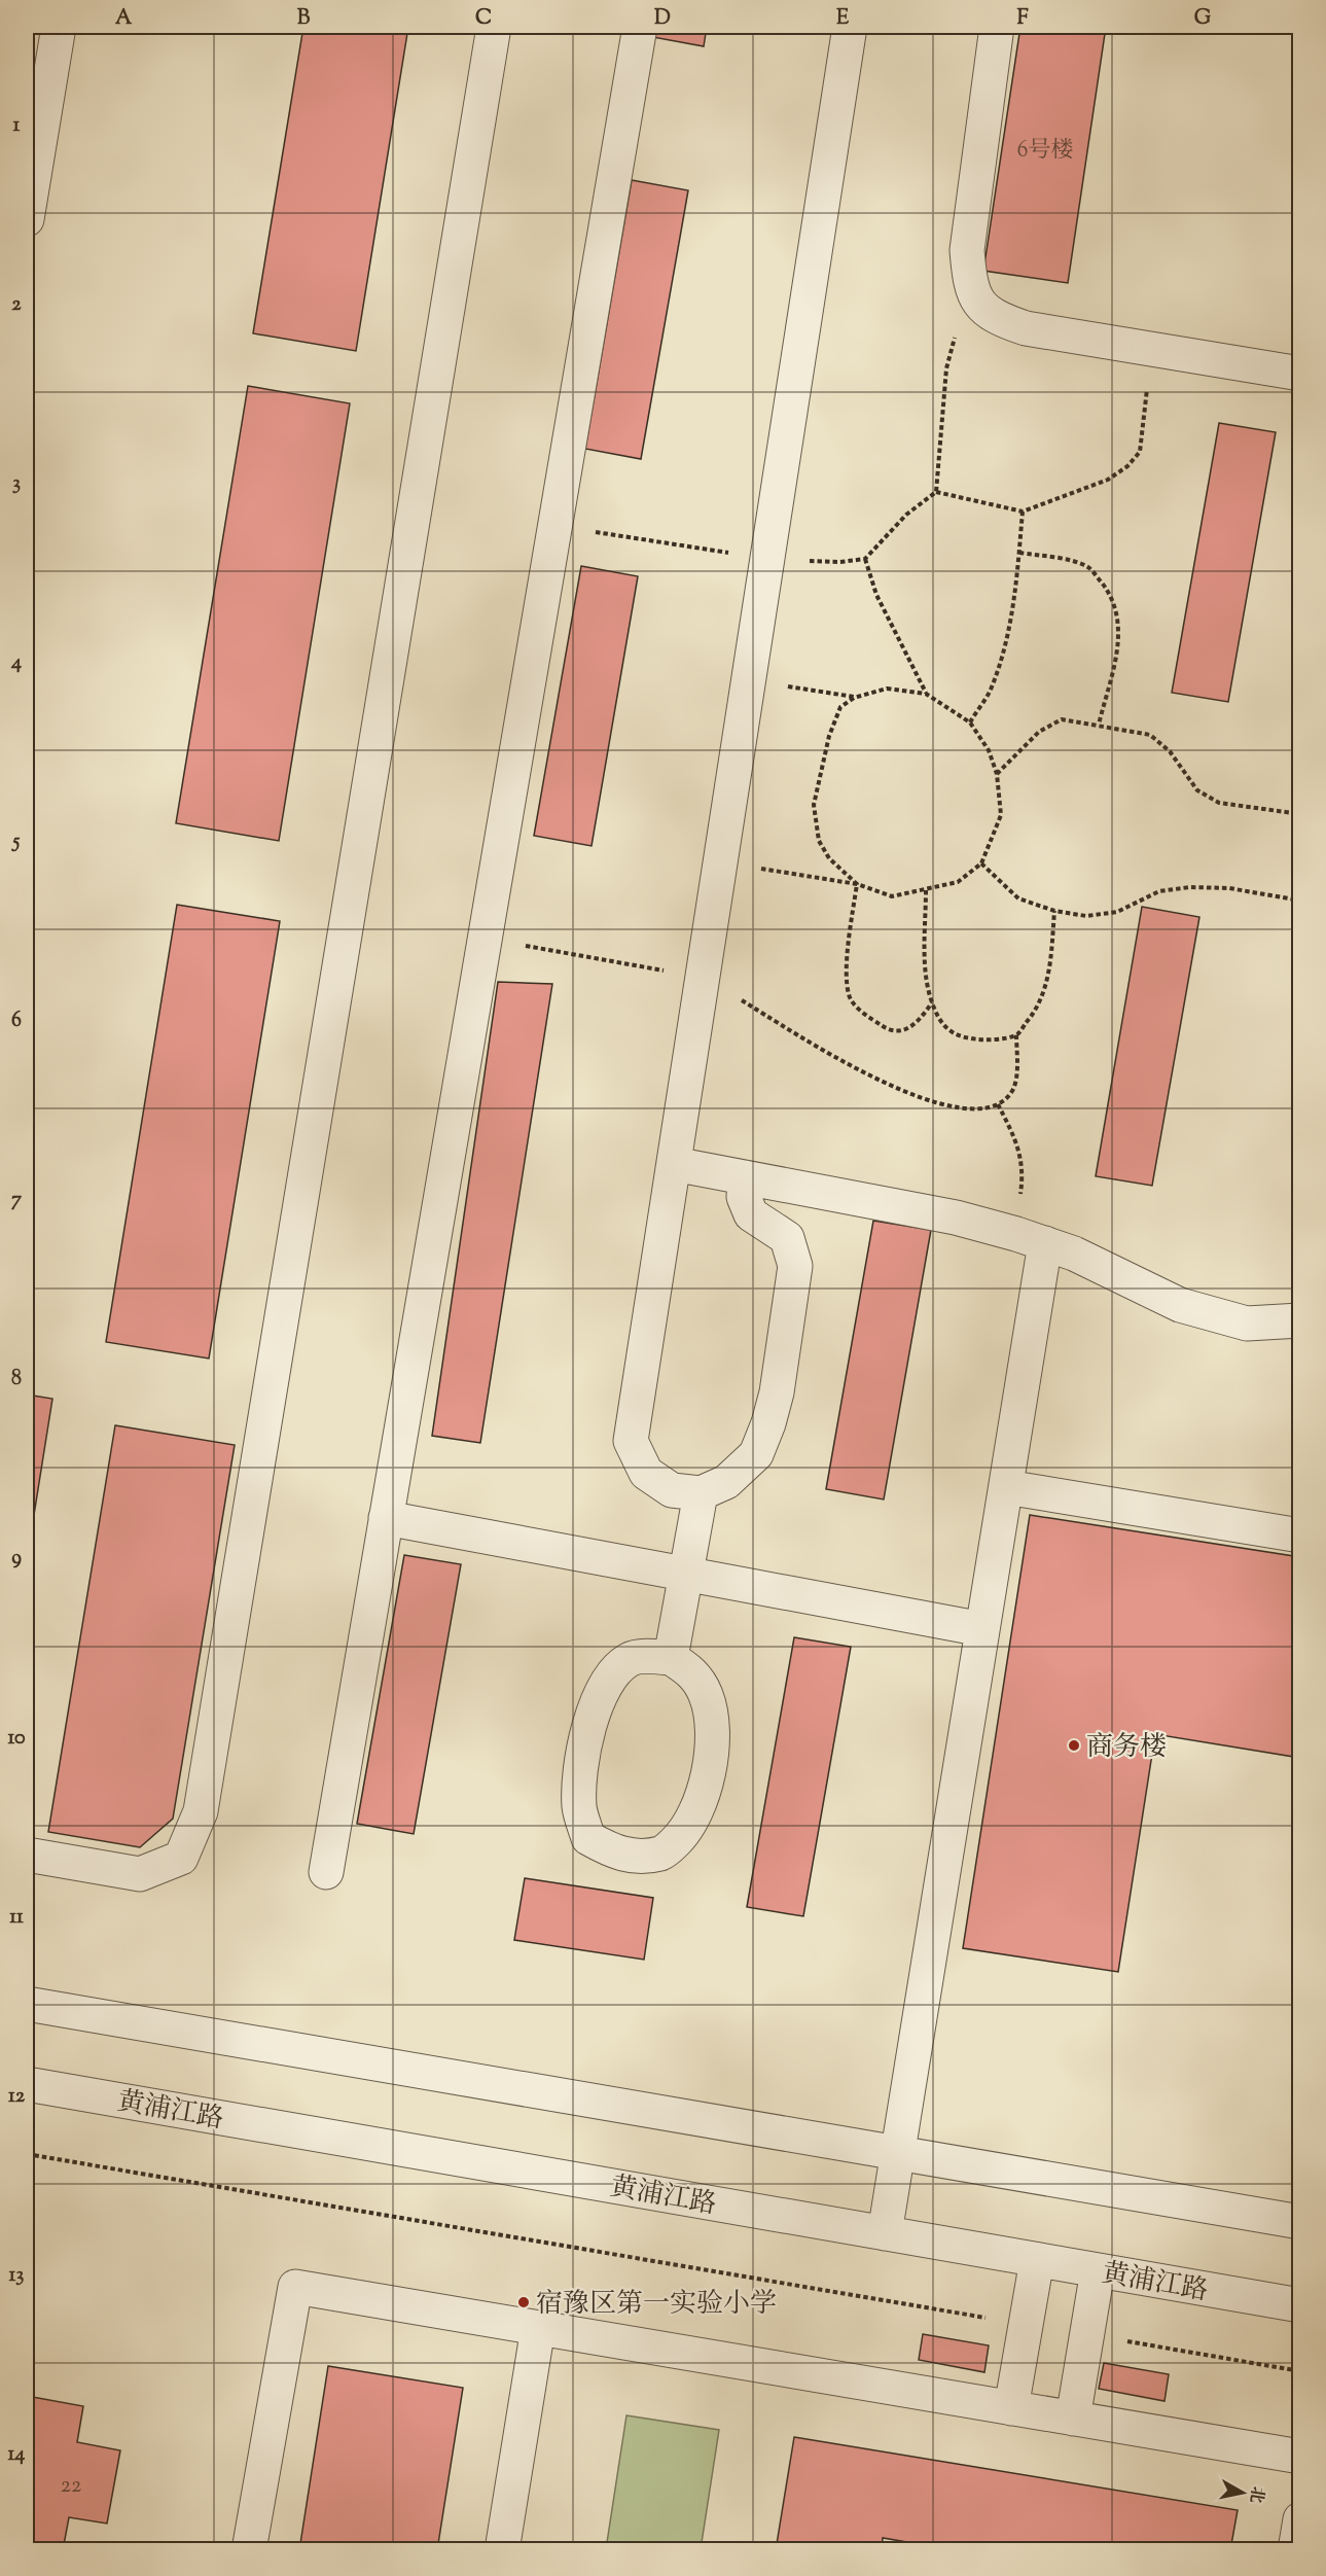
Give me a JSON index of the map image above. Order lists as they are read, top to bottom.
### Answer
{
  "streets": {
    "street": ["黄浦江路"]
  },
  "places": ["商务楼", "宿豫区第一实验小学"],
  "house_numbers": ["6号楼", "22"],
  "north": "right",
  "grid": {
    "columns": [
      "A",
      "B",
      "C",
      "D",
      "E",
      "F",
      "G"
    ],
    "rows": [
      "1",
      "2",
      "3",
      "4",
      "5",
      "6",
      "7",
      "8",
      "9",
      "10",
      "11",
      "12",
      "13",
      "14"
    ]
  }
}
